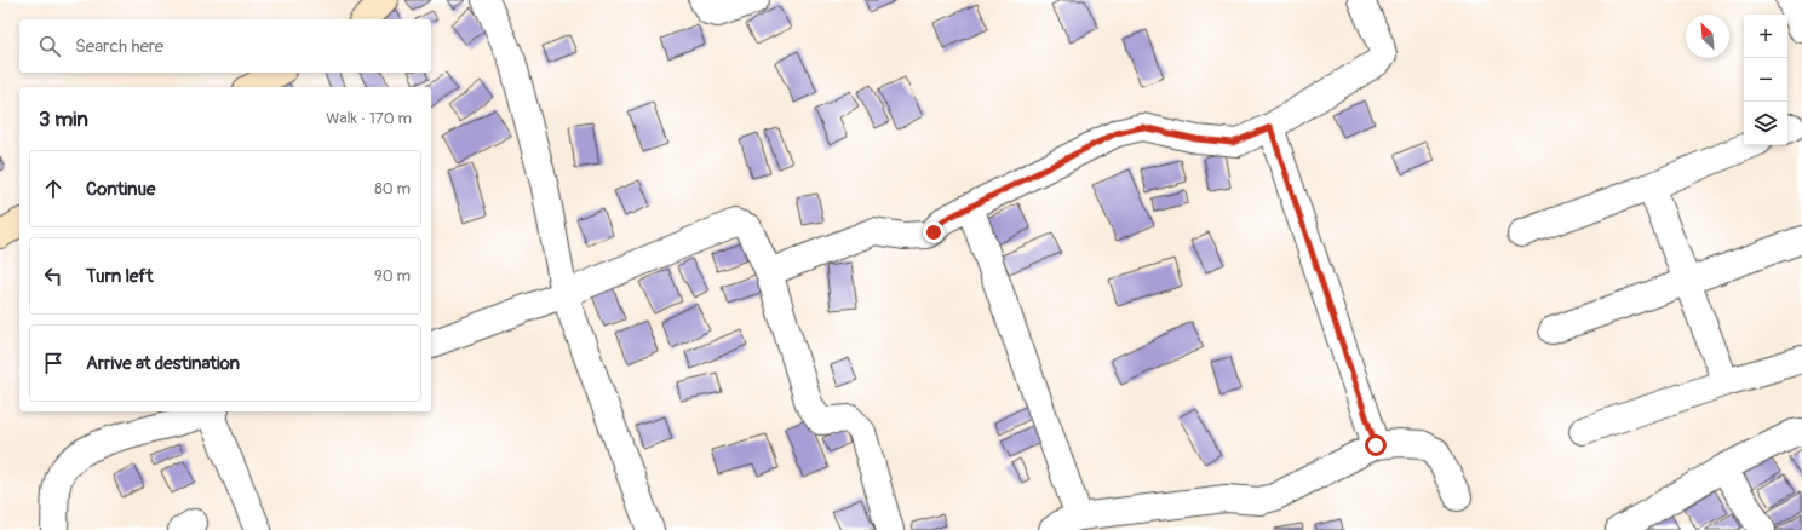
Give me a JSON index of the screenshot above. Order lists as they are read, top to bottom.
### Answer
{
  "north": "top left",
  "page": {
    "map_buttons": ["+", "−"],
    "search": "Search here",
    "heading": ["3 min", "Walk · 170 m"],
    "list": [
      ["Continue", "80 m"],
      ["Turn left", "90 m"],
      "Arrive at destination"
    ]
  }
}
